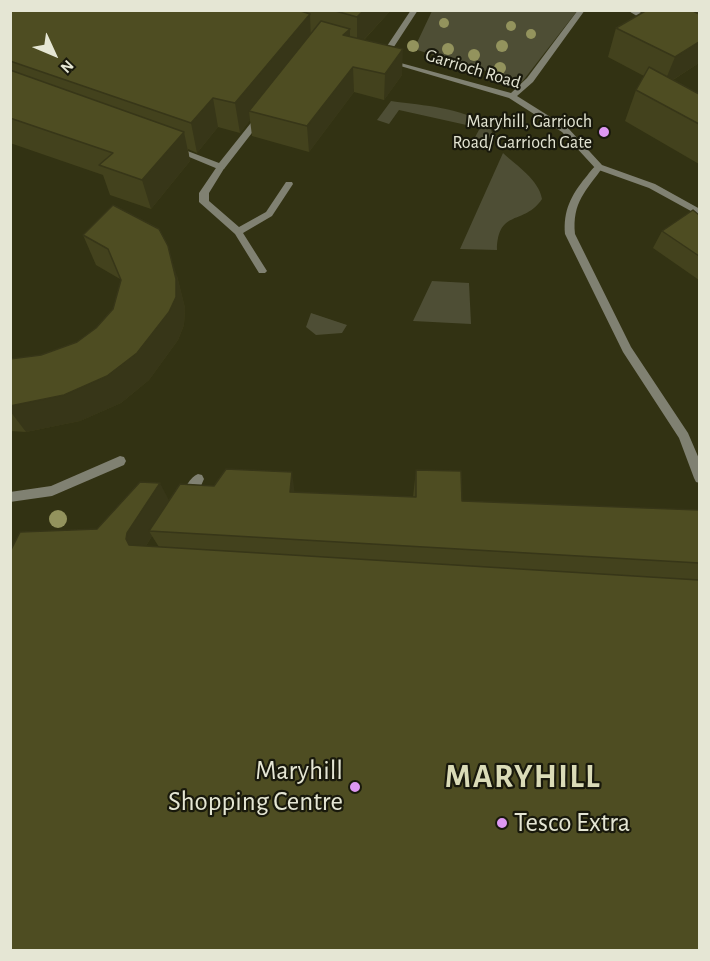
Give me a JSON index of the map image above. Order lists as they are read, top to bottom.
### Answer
{
  "streets": {
    "street": ["Garrioch Road"]
  },
  "districts": ["MARYHILL"],
  "places": ["Maryhill, Garrioch Road/ Garrioch Gate", "Maryhill Shopping Centre", "Tesco Extra"],
  "north": "bottom right"
}
